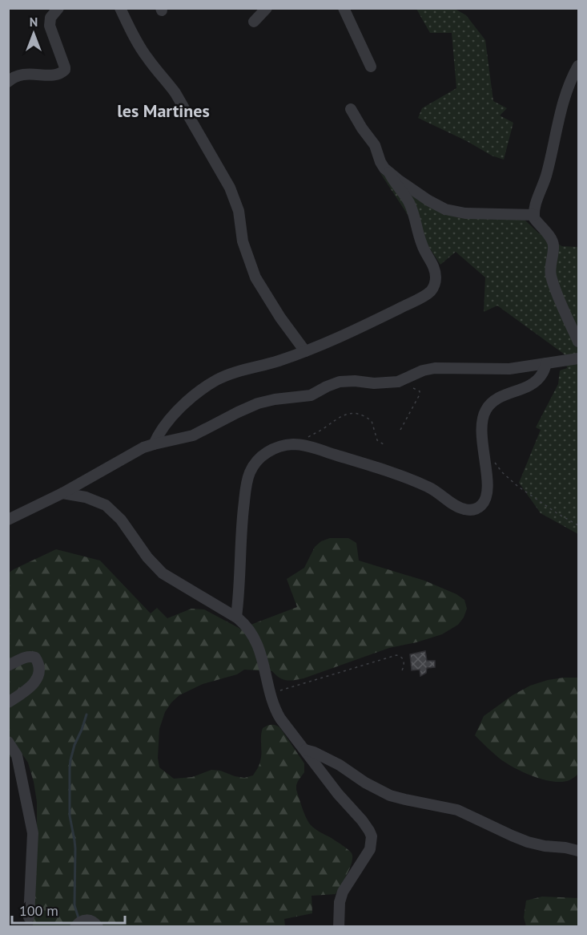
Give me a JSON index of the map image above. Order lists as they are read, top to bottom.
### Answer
{
  "districts": ["les Martines"],
  "scale_bar": "100 m",
  "north": "top"
}
